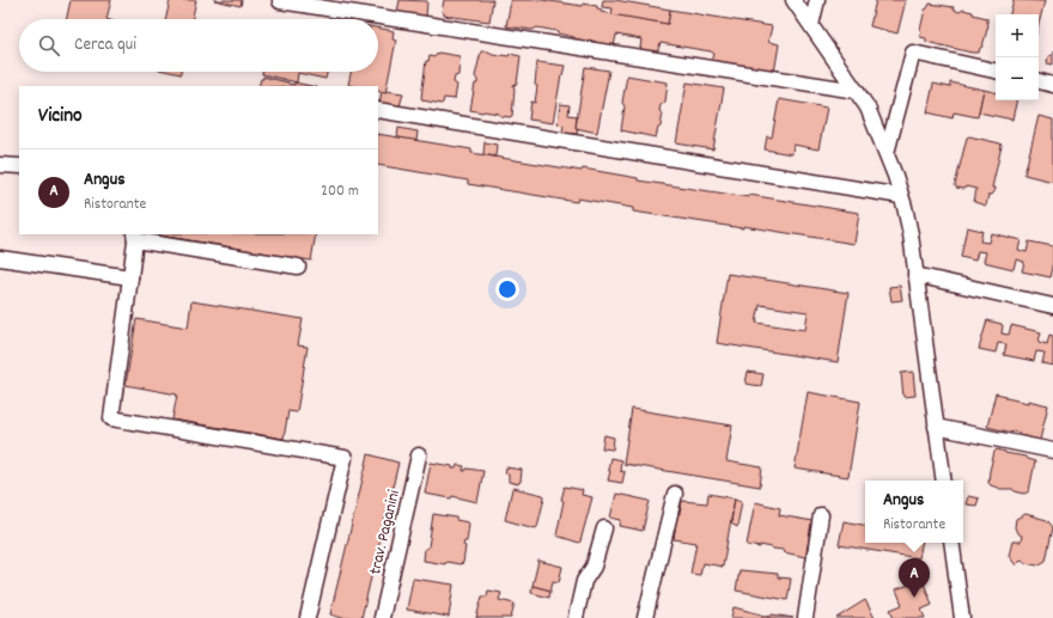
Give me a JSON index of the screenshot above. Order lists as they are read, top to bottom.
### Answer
{
  "streets": {
    "street": ["trav. Paganini"]
  },
  "page": {
    "map_buttons": ["+", "−"],
    "search": "Cerca qui",
    "heading": "Vicino",
    "list": [
      {
        "mark": "A",
        "name": "Angus",
        "note": "Ristorante",
        "value": "200 m"
      }
    ],
    "popup": ["Angus", "Ristorante"],
    "pins": "A"
  }
}
